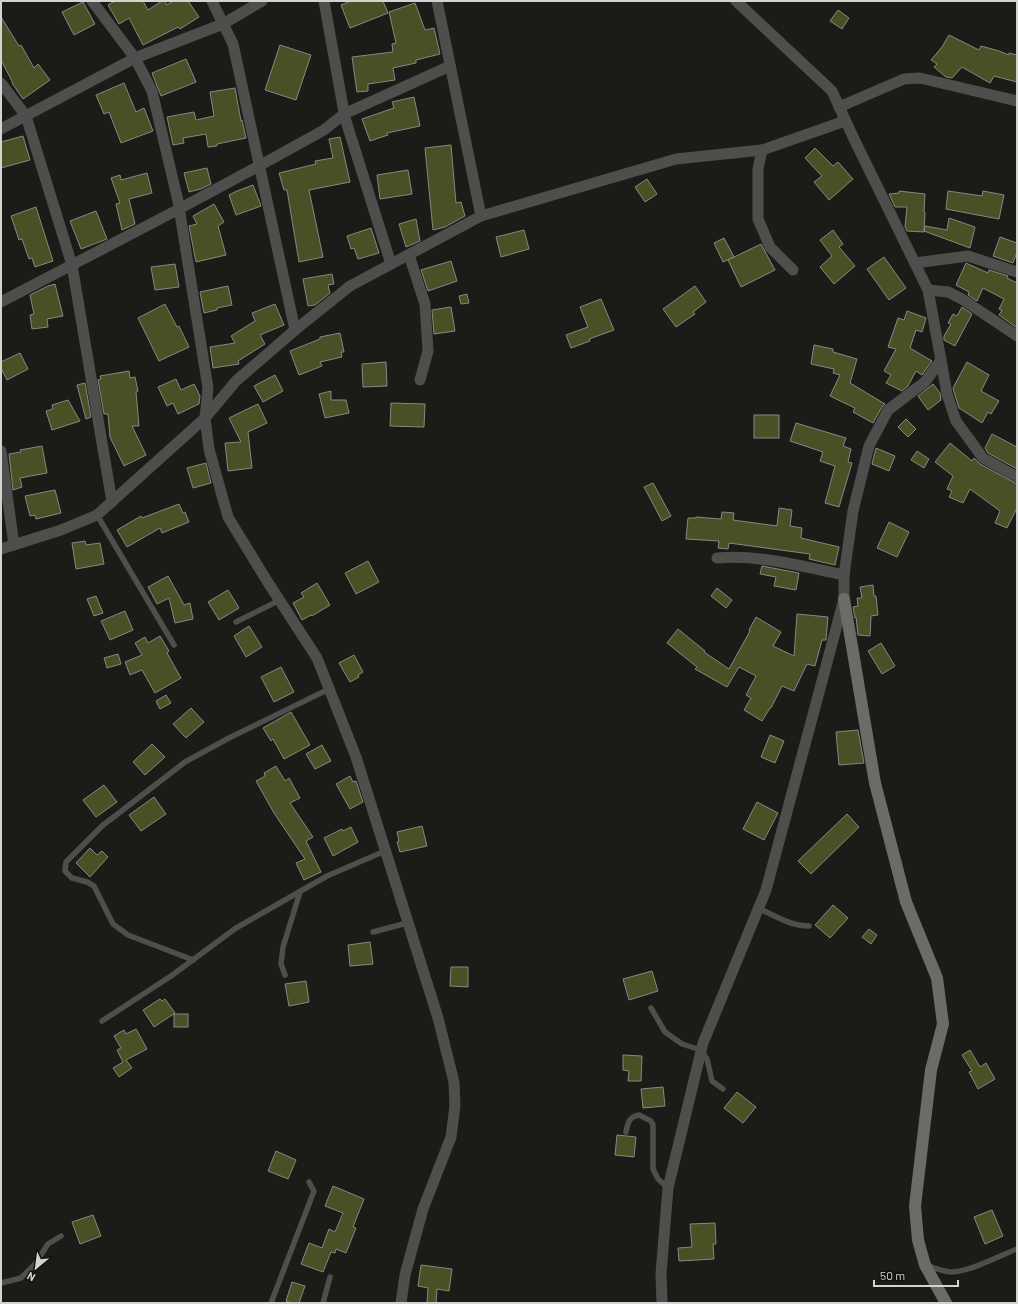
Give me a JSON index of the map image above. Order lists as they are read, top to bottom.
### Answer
{
  "scale_bar": "50 m",
  "north": "bottom left"
}
